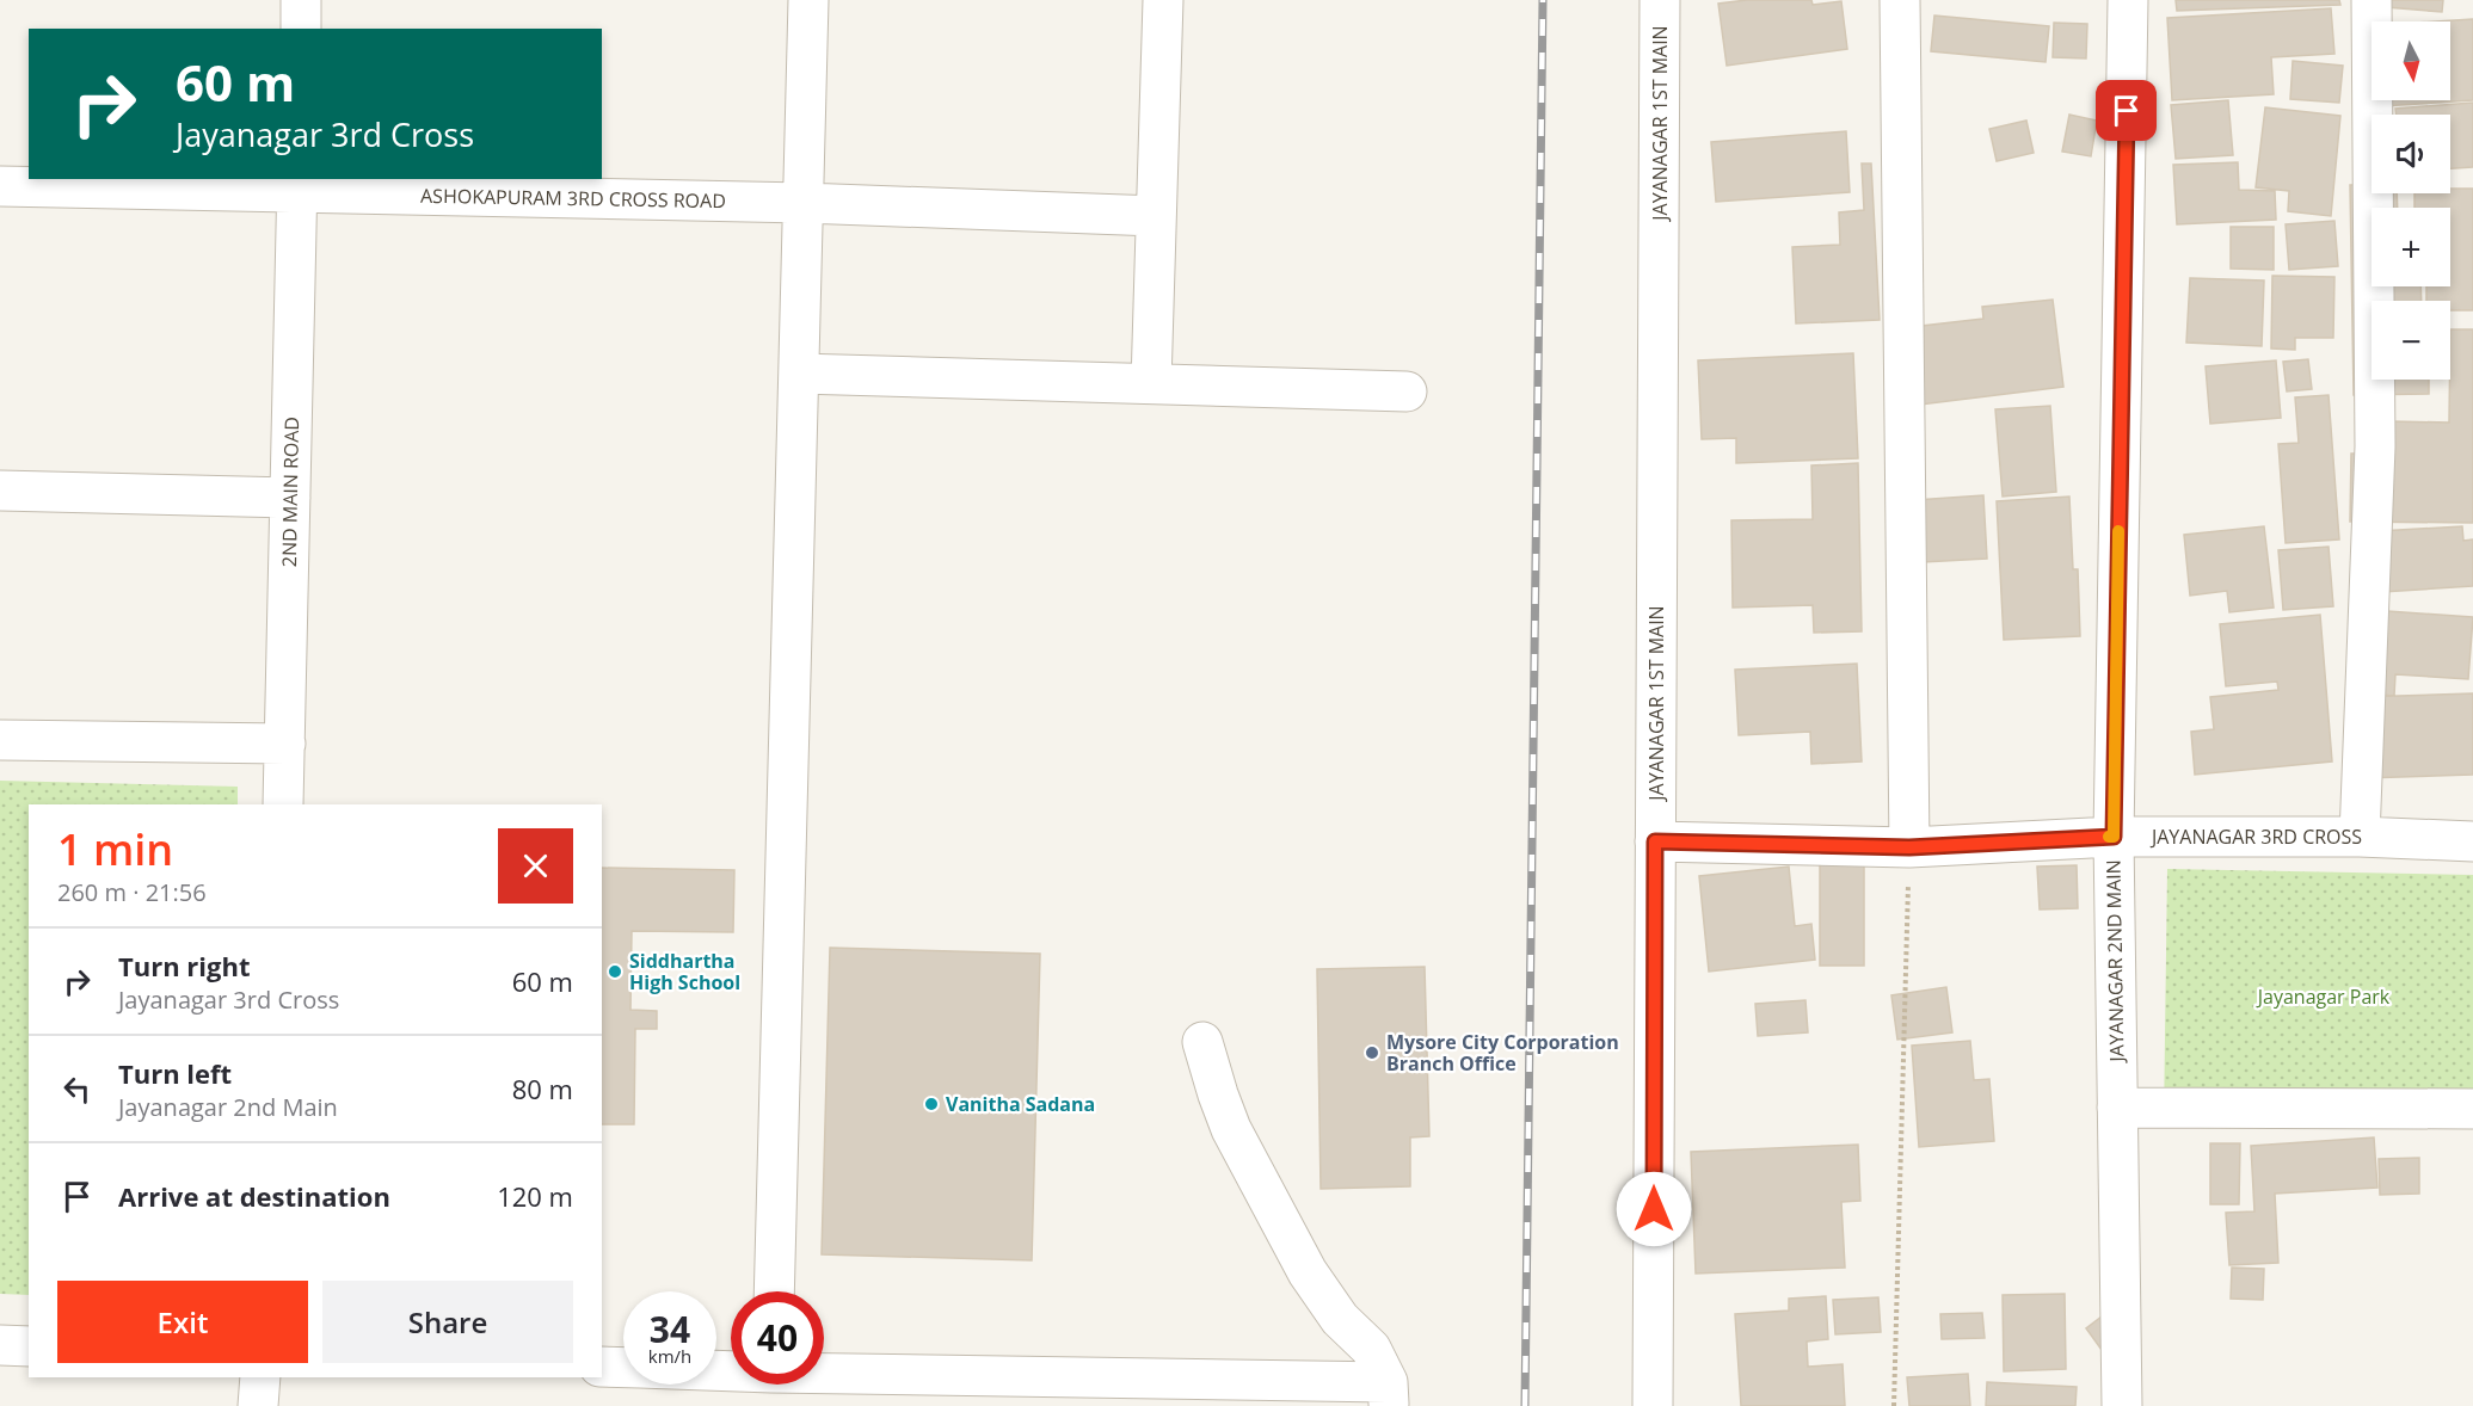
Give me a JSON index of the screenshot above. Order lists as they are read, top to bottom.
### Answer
{
  "streets": {
    "street": [
      "JAYANAGAR 1ST MAIN",
      "ASHOKAPURAM 3RD CROSS ROAD",
      "2ND MAIN ROAD",
      "JAYANAGAR 3RD CROSS",
      "JAYANAGAR 2ND MAIN"
    ]
  },
  "crossings": [
    ["JAYANAGAR 1ST MAIN", "JAYANAGAR 3RD CROSS"],
    ["ASHOKAPURAM 3RD CROSS ROAD", "2ND MAIN ROAD"],
    ["JAYANAGAR 3RD CROSS", "JAYANAGAR 2ND MAIN"]
  ],
  "parks": ["Jayanagar Park"],
  "places": ["Siddhartha High School", "Mysore City Corporation Branch Office", "Vanitha Sadana"],
  "north": "bottom",
  "page": {
    "map_buttons": ["+", "−"],
    "turn": ["60 m", "Jayanagar 3rd Cross"],
    "heading": ["1 min", "260 m · 21:56"],
    "list": [
      {
        "name": "Turn right",
        "note": "Jayanagar 3rd Cross",
        "value": "60 m"
      },
      {
        "name": "Turn left",
        "note": "Jayanagar 2nd Main",
        "value": "80 m"
      },
      {
        "name": "Arrive at destination",
        "value": "120 m"
      }
    ],
    "buttons": ["Exit", "Share"],
    "speed": "34 km/h",
    "limit": "40"
  }
}
